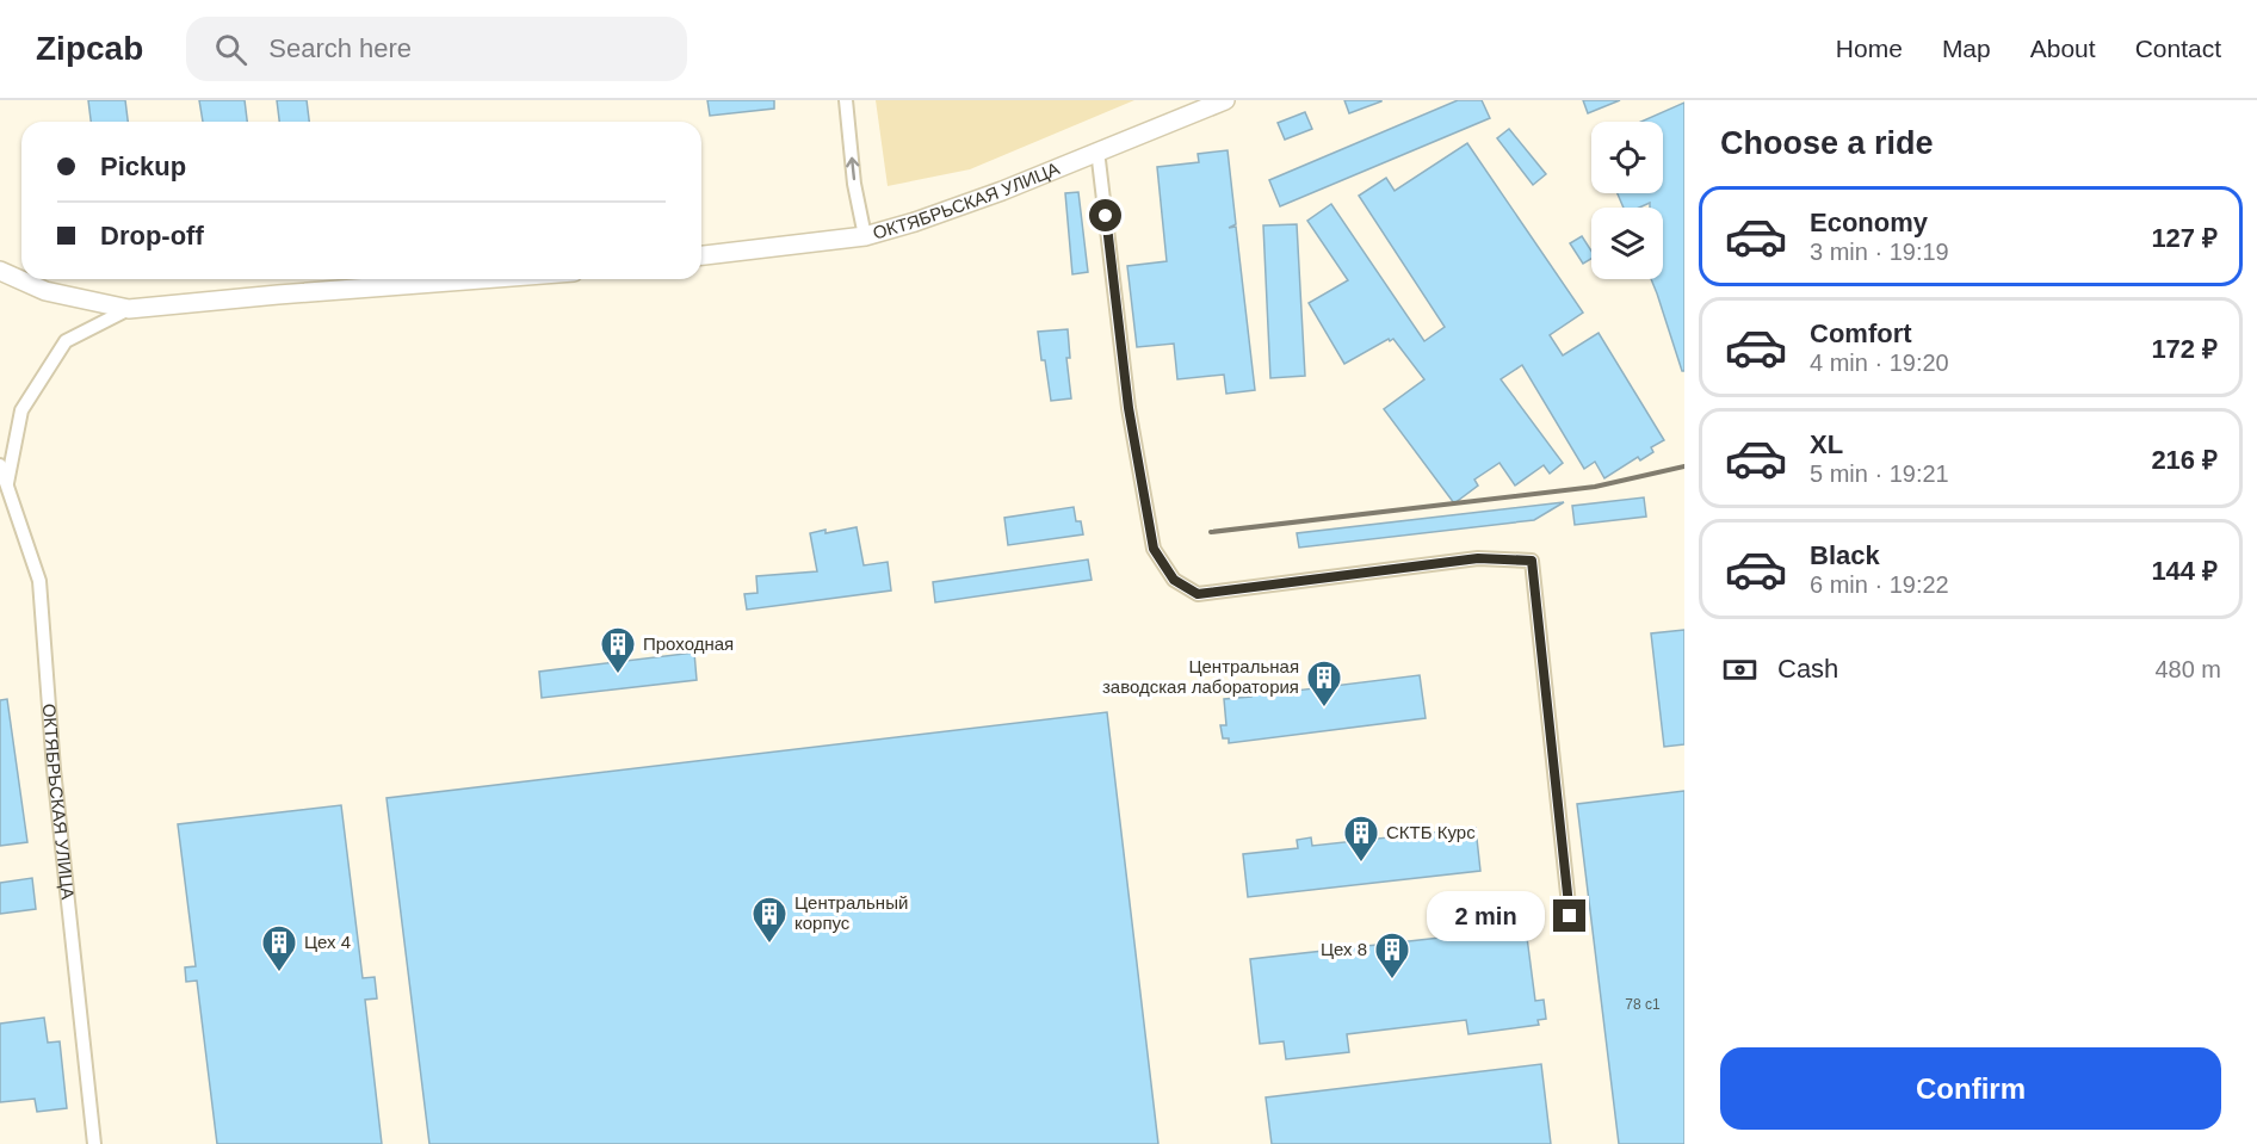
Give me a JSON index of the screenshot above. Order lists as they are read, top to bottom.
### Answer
{
  "streets": {
    "main road": ["ОКТЯБРЬСКАЯ УЛИЦА"]
  },
  "places": {
    "building": [
      "Проходная",
      "Центральная заводская лаборатория",
      "СКТБ Курс",
      "Центральный корпус",
      "Цех 4",
      "Цех 8"
    ]
  },
  "house_numbers": ["78 с1"],
  "page": {
    "header": "Zipcab",
    "search": "Search here",
    "nav": [
      "Home",
      "Map",
      "About",
      "Contact"
    ],
    "heading": "Choose a ride",
    "banner": ["Pickup", "Drop-off"],
    "list": [
      {
        "name": "Economy",
        "note": "3 min · 19:19",
        "value": "127 ₽"
      },
      {
        "name": "Comfort",
        "note": "4 min · 19:20",
        "value": "172 ₽"
      },
      {
        "name": "XL",
        "note": "5 min · 19:21",
        "value": "216 ₽"
      },
      {
        "name": "Black",
        "note": "6 min · 19:22",
        "value": "144 ₽"
      }
    ],
    "pay": ["Cash", "480 m"],
    "bubble": "2 min",
    "buttons": "Confirm"
  }
}
